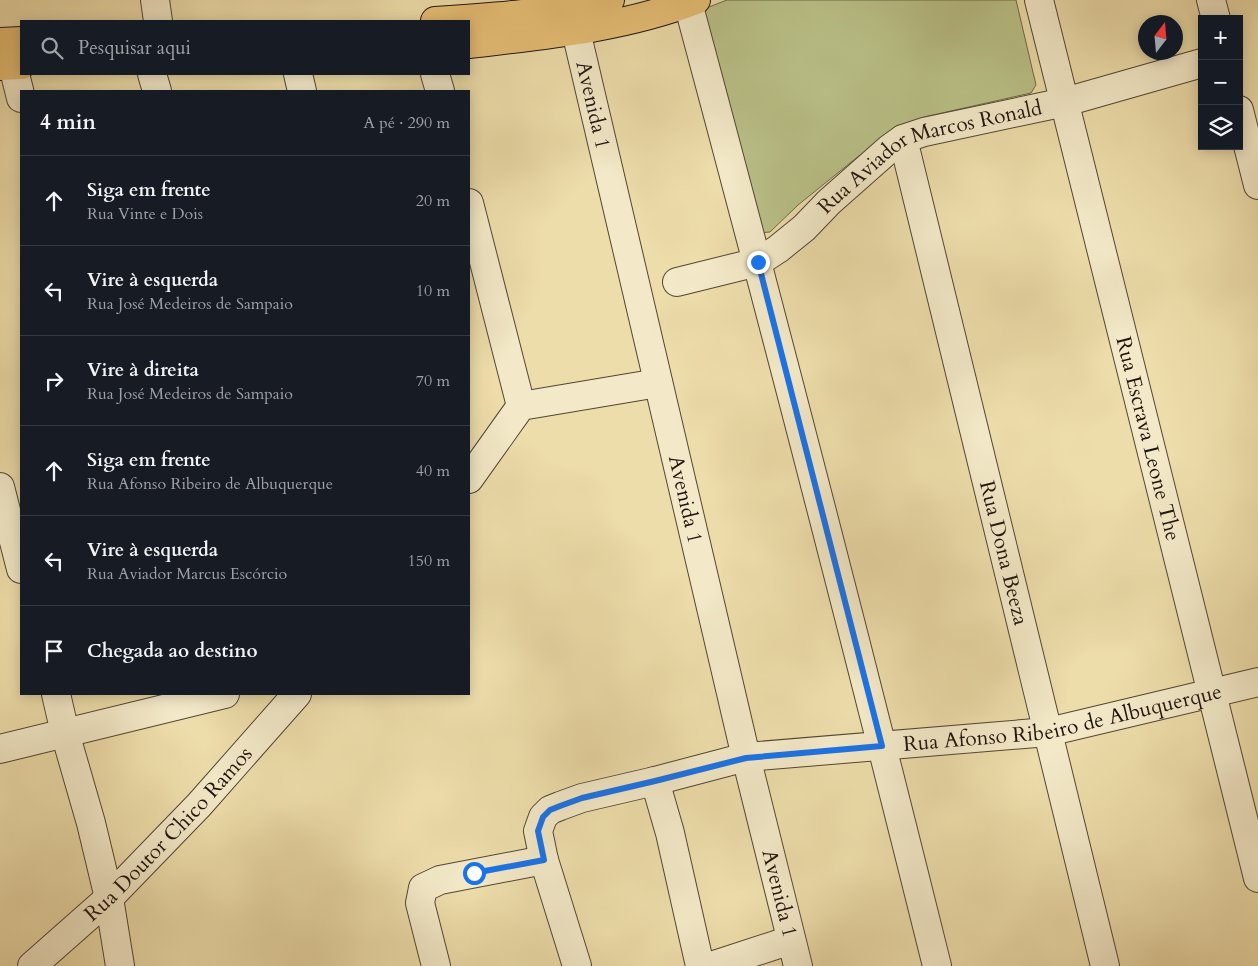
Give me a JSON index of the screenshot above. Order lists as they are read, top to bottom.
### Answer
{
  "streets": {
    "street": [
      "Avenida 1",
      "Rua Aviador Marcos Ronald",
      "Rua Escrava Leone The",
      "Rua Dona Beeza",
      "Rua Afonso Ribeiro de Albuquerque",
      "Rua Doutor Chico Ramos"
    ]
  },
  "crossings": [
    ["Avenida 1", "Rua Afonso Ribeiro de Albuquerque"],
    ["Rua Aviador Marcos Ronald", "Rua Escrava Leone The"],
    ["Rua Aviador Marcos Ronald", "Rua Dona Beeza"],
    ["Rua Escrava Leone The", "Rua Afonso Ribeiro de Albuquerque"],
    ["Rua Dona Beeza", "Rua Afonso Ribeiro de Albuquerque"]
  ],
  "north": "top",
  "page": {
    "map_buttons": ["+", "−"],
    "search": "Pesquisar aqui",
    "heading": ["4 min", "A pé · 290 m"],
    "list": [
      ["Siga em frente", "Rua Vinte e Dois", "20 m"],
      ["Vire à esquerda", "Rua José Medeiros de Sampaio", "10 m"],
      ["Vire à direita", "Rua José Medeiros de Sampaio", "70 m"],
      ["Siga em frente", "Rua Afonso Ribeiro de Albuquerque", "40 m"],
      ["Vire à esquerda", "Rua Aviador Marcus Escórcio", "150 m"],
      "Chegada ao destino"
    ]
  }
}
